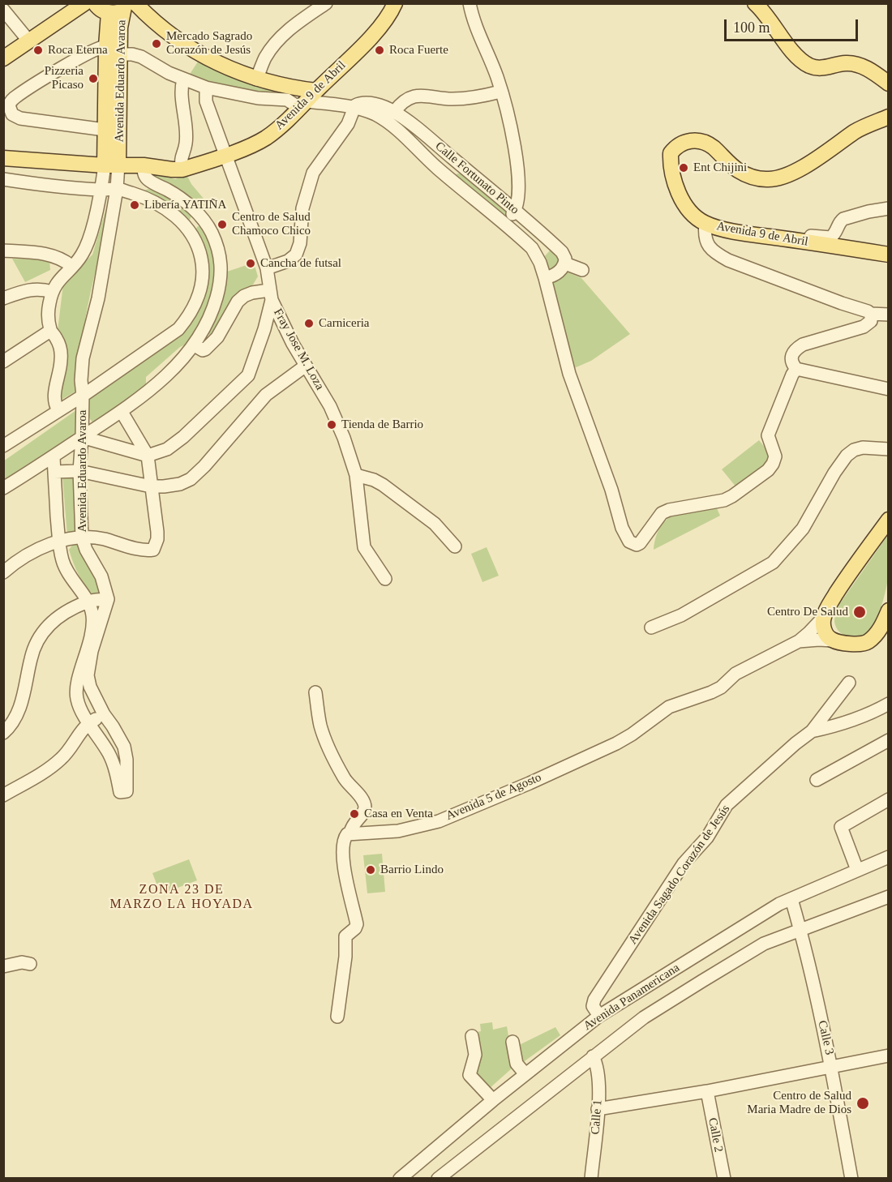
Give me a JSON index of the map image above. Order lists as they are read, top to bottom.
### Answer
{
  "streets": {
    "main road": ["Avenida Eduardo Avaroa", "Avenida 9 de Abril", "Calle Fortunato Pinto"],
    "street": [
      "Fray Jose M. Loza",
      "Avenida 5 de Agosto",
      "Avenida Sagado Corazón de Jesús",
      "Avenida Panamericana",
      "Calle 3",
      "Calle 1",
      "Calle 2"
    ]
  },
  "crossings": [
    ["Avenida Eduardo Avaroa", "Avenida 9 de Abril"],
    ["Avenida Eduardo Avaroa", "Calle Fortunato Pinto"],
    ["Avenida 9 de Abril", "Calle Fortunato Pinto"],
    ["Avenida 9 de Abril", "Fray Jose M. Loza"],
    ["Avenida Sagado Corazón de Jesús", "Avenida Panamericana"],
    ["Avenida Panamericana", "Calle 3"],
    ["Avenida Panamericana", "Calle 1"]
  ],
  "districts": ["ZONA 23 DE MARZO LA HOYADA"],
  "places": [
    "Mercado Sagrado Corazón de Jesús",
    "Roca Eterna",
    "Roca Fuerte",
    "Pizzeria Picaso",
    "Ent Chijini",
    "Libería YATIÑA",
    "Centro de Salud Chamoco Chico",
    "Cancha de futsal",
    "Carniceria",
    "Tienda de Barrio",
    "Centro De Salud",
    "Casa en Venta",
    "Barrio Lindo",
    "Centro de Salud Maria Madre de Dios"
  ],
  "scale_bar": "100 m"
}
